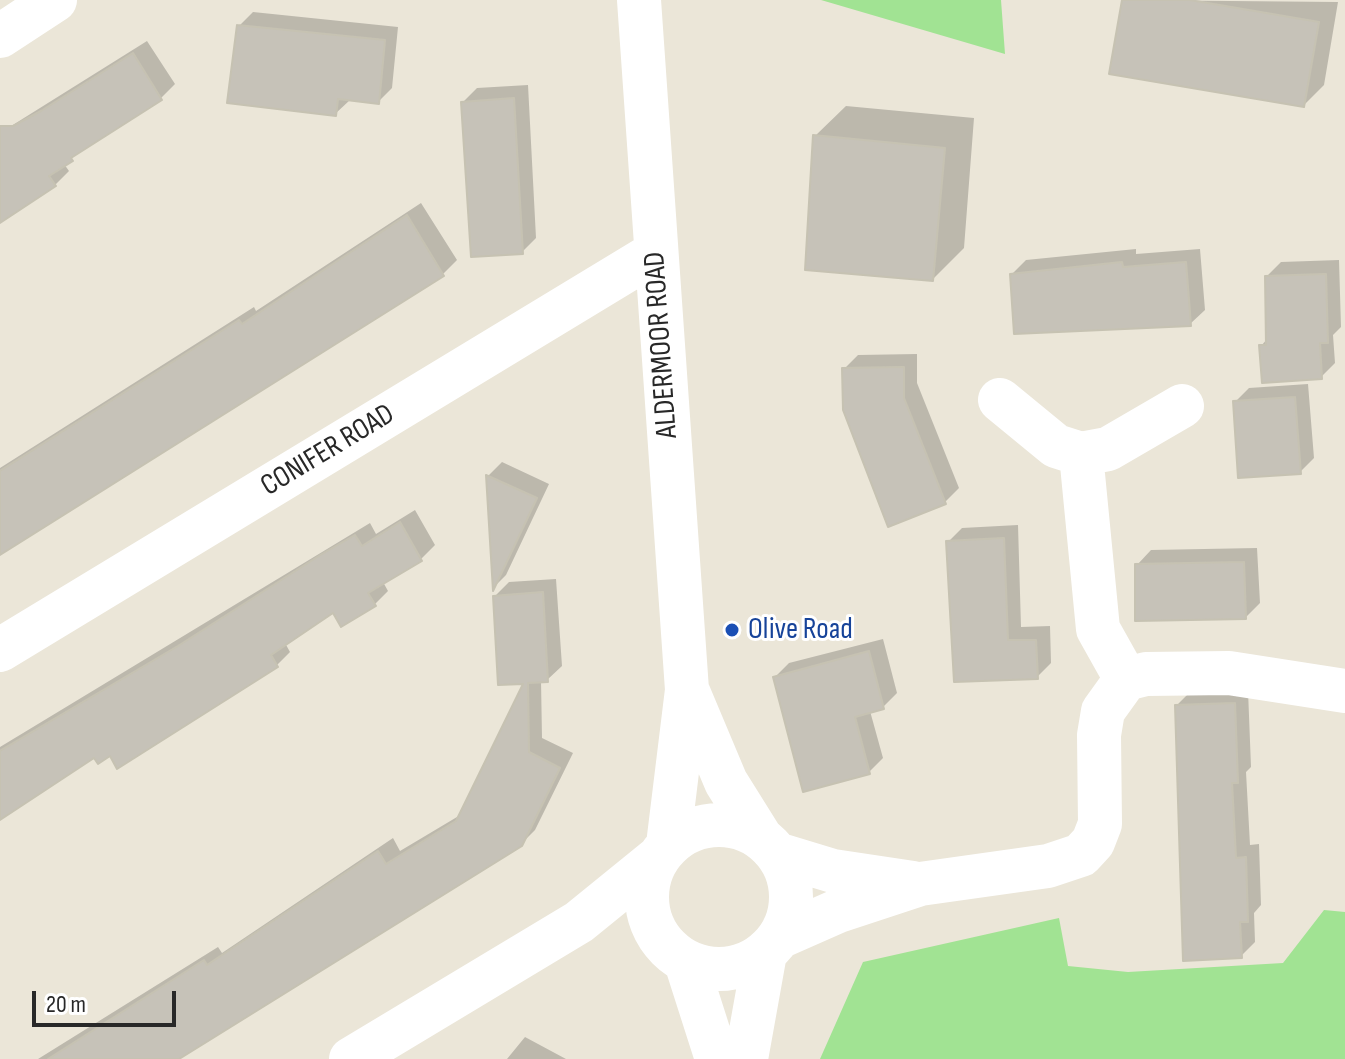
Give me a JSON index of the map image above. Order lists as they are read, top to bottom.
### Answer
{
  "streets": {
    "street": ["ALDERMOOR ROAD", "CONIFER ROAD"]
  },
  "crossings": [
    ["ALDERMOOR ROAD", "CONIFER ROAD"]
  ],
  "places": ["Olive Road"],
  "scale_bar": "20 m"
}
